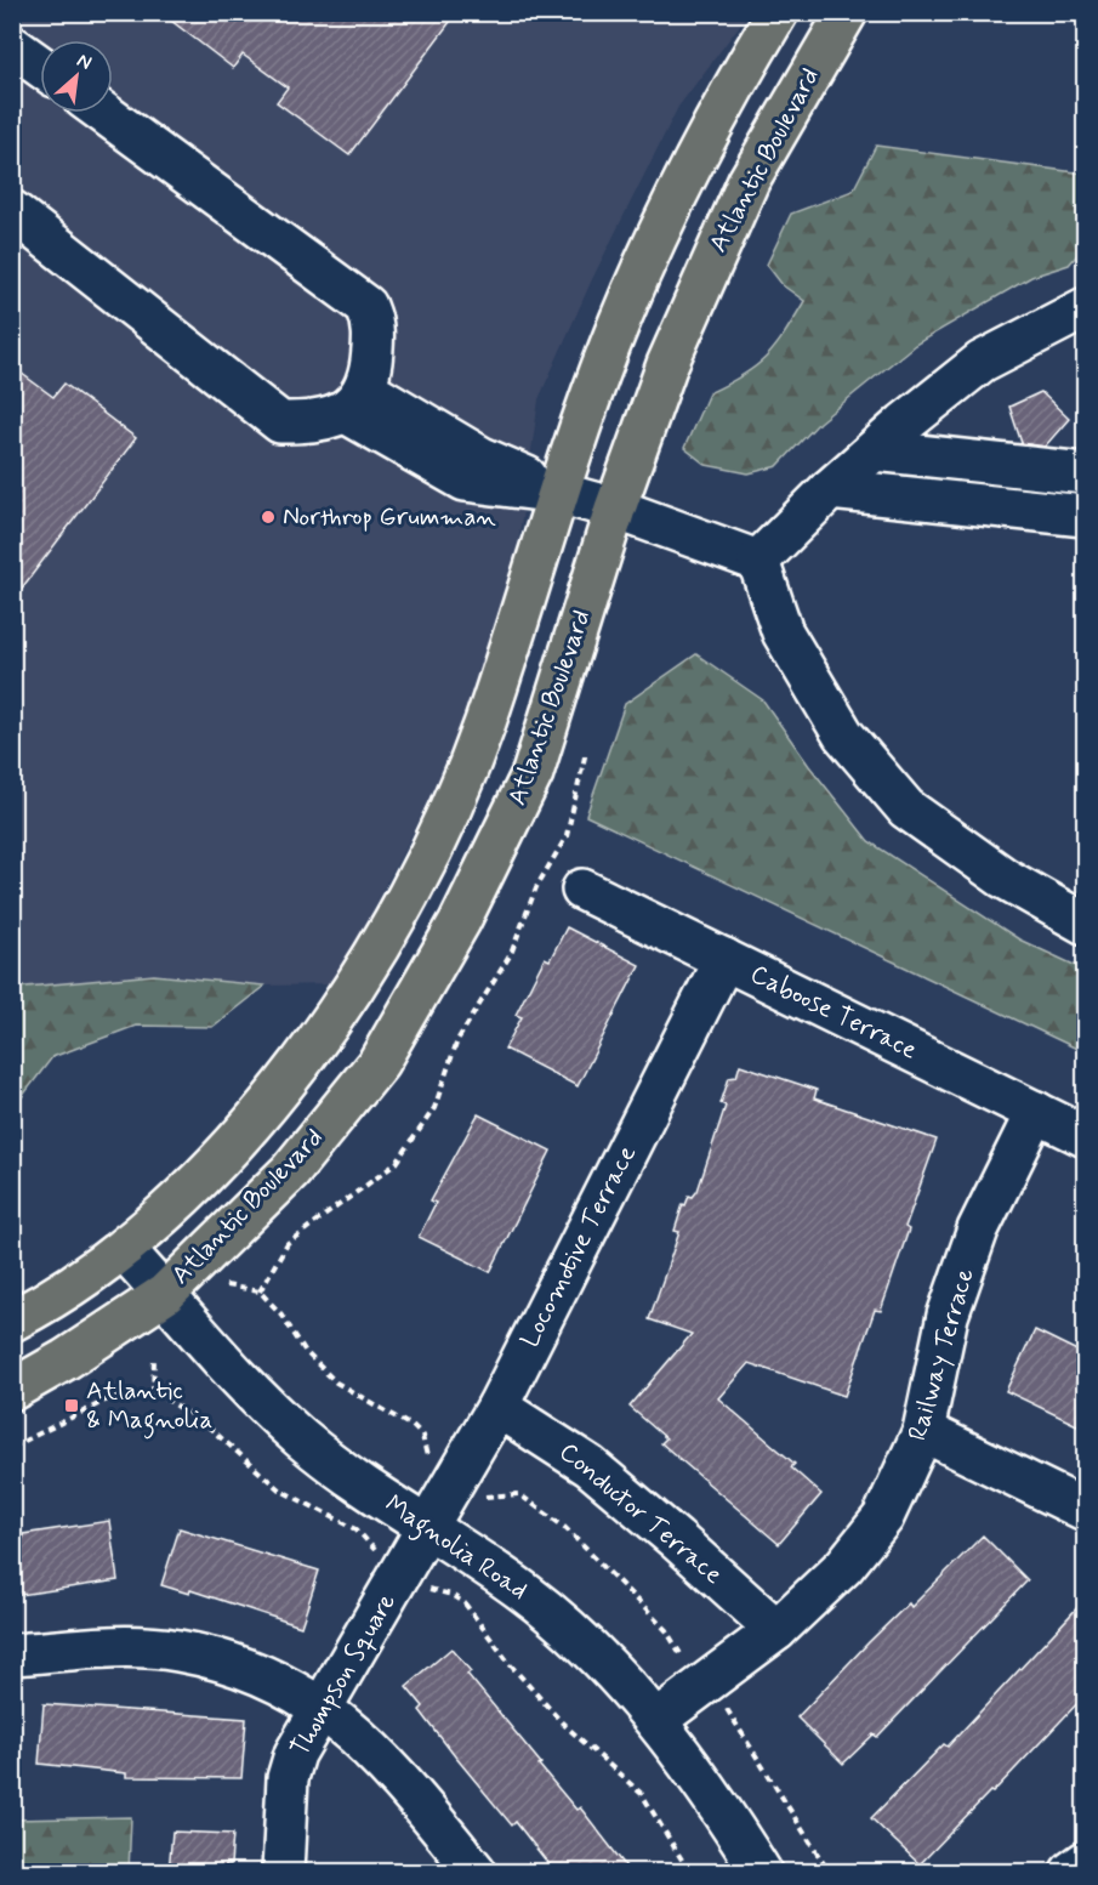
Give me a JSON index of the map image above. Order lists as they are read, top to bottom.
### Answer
{
  "streets": {
    "main road": ["Atlantic Boulevard"],
    "street": [
      "Caboose Terrace",
      "Locomotive Terrace",
      "Railway Terrace",
      "Conductor Terrace",
      "Magnolia Road",
      "Thompson Square"
    ]
  },
  "crossings": [
    ["Atlantic Boulevard", "Magnolia Road"],
    ["Caboose Terrace", "Locomotive Terrace"],
    ["Caboose Terrace", "Railway Terrace"],
    ["Locomotive Terrace", "Conductor Terrace"],
    ["Locomotive Terrace", "Magnolia Road"],
    ["Locomotive Terrace", "Thompson Square"],
    ["Railway Terrace", "Conductor Terrace"],
    ["Railway Terrace", "Magnolia Road"],
    ["Magnolia Road", "Thompson Square"]
  ],
  "places": {
    "other": ["Northrop Grumman"],
    "transit": ["Atlantic & Magnolia"]
  },
  "north": "top right"
}
